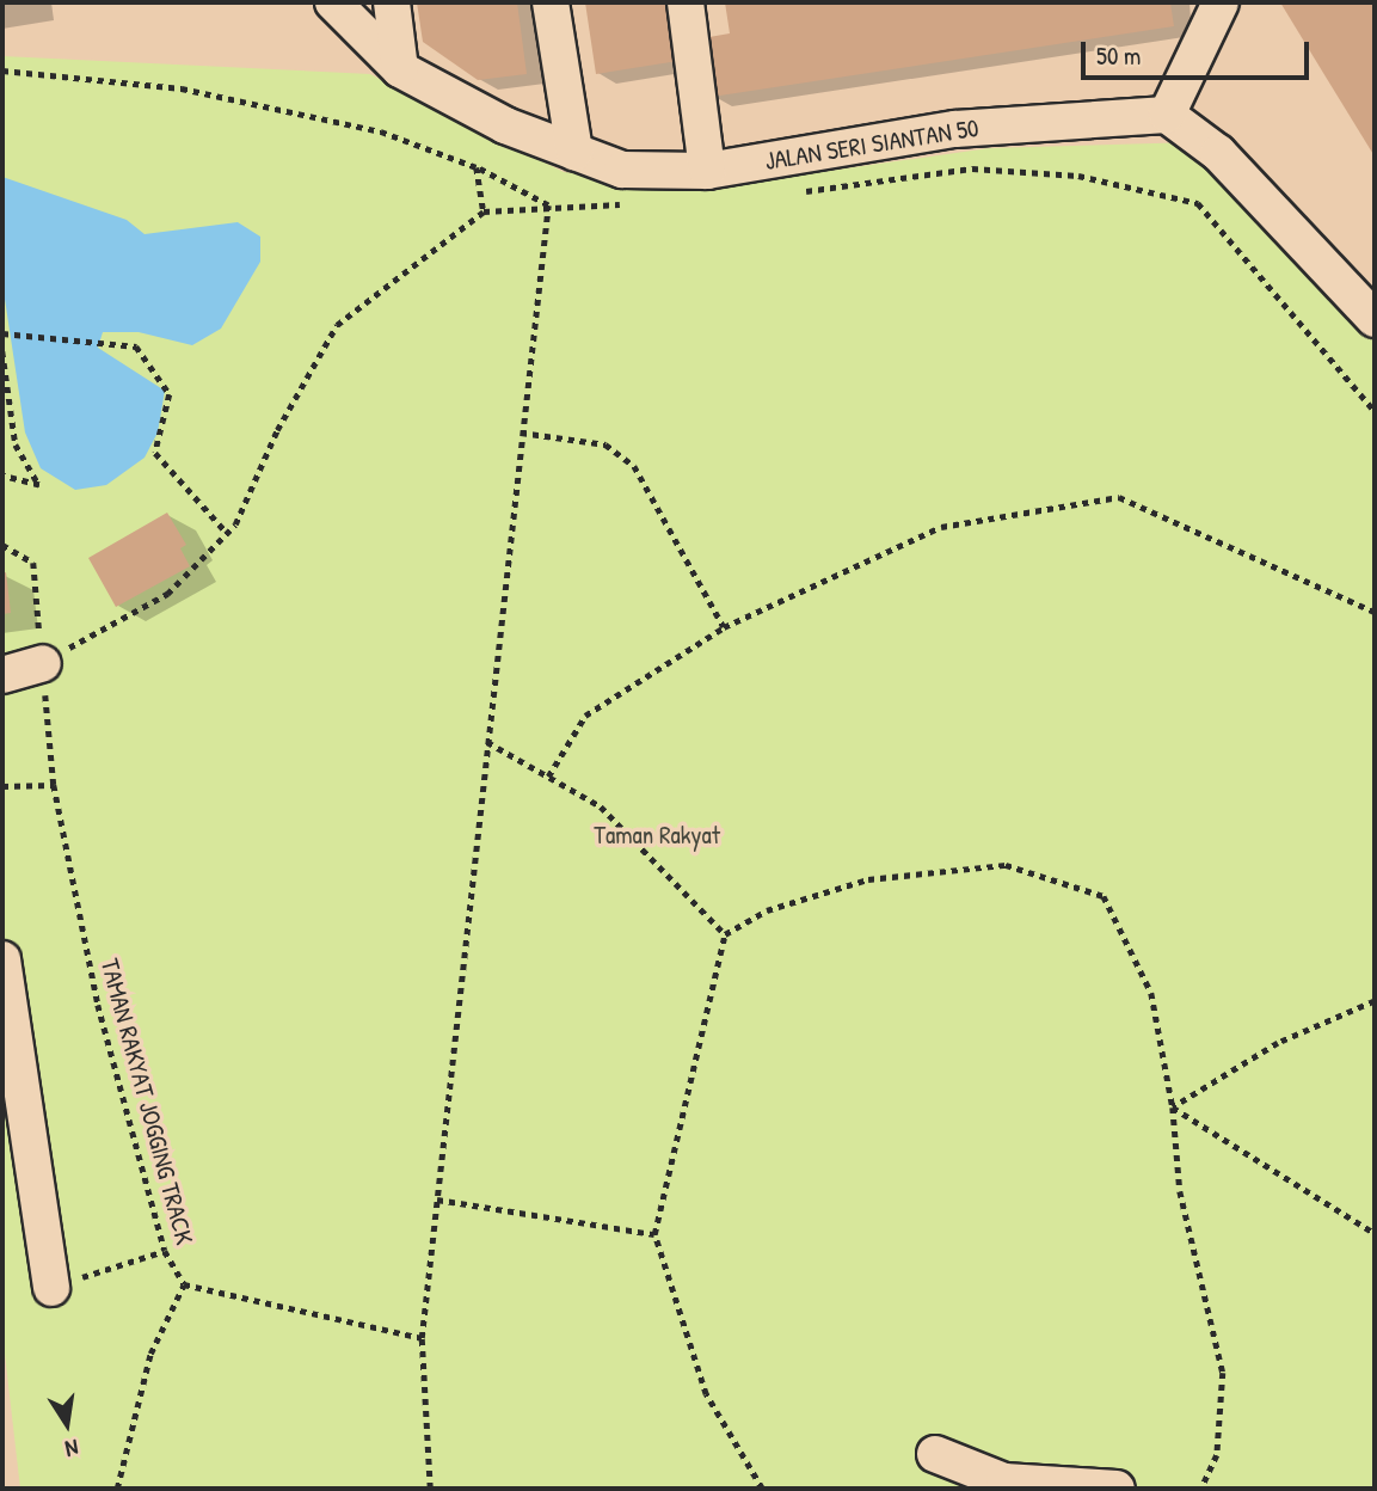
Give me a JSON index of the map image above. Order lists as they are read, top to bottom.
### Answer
{
  "streets": {
    "street": ["JALAN SERI SIANTAN 50"],
    "path": ["TAMAN RAKYAT JOGGING TRACK"]
  },
  "parks": ["Taman Rakyat"],
  "scale_bar": "50 m",
  "north": "bottom"
}
